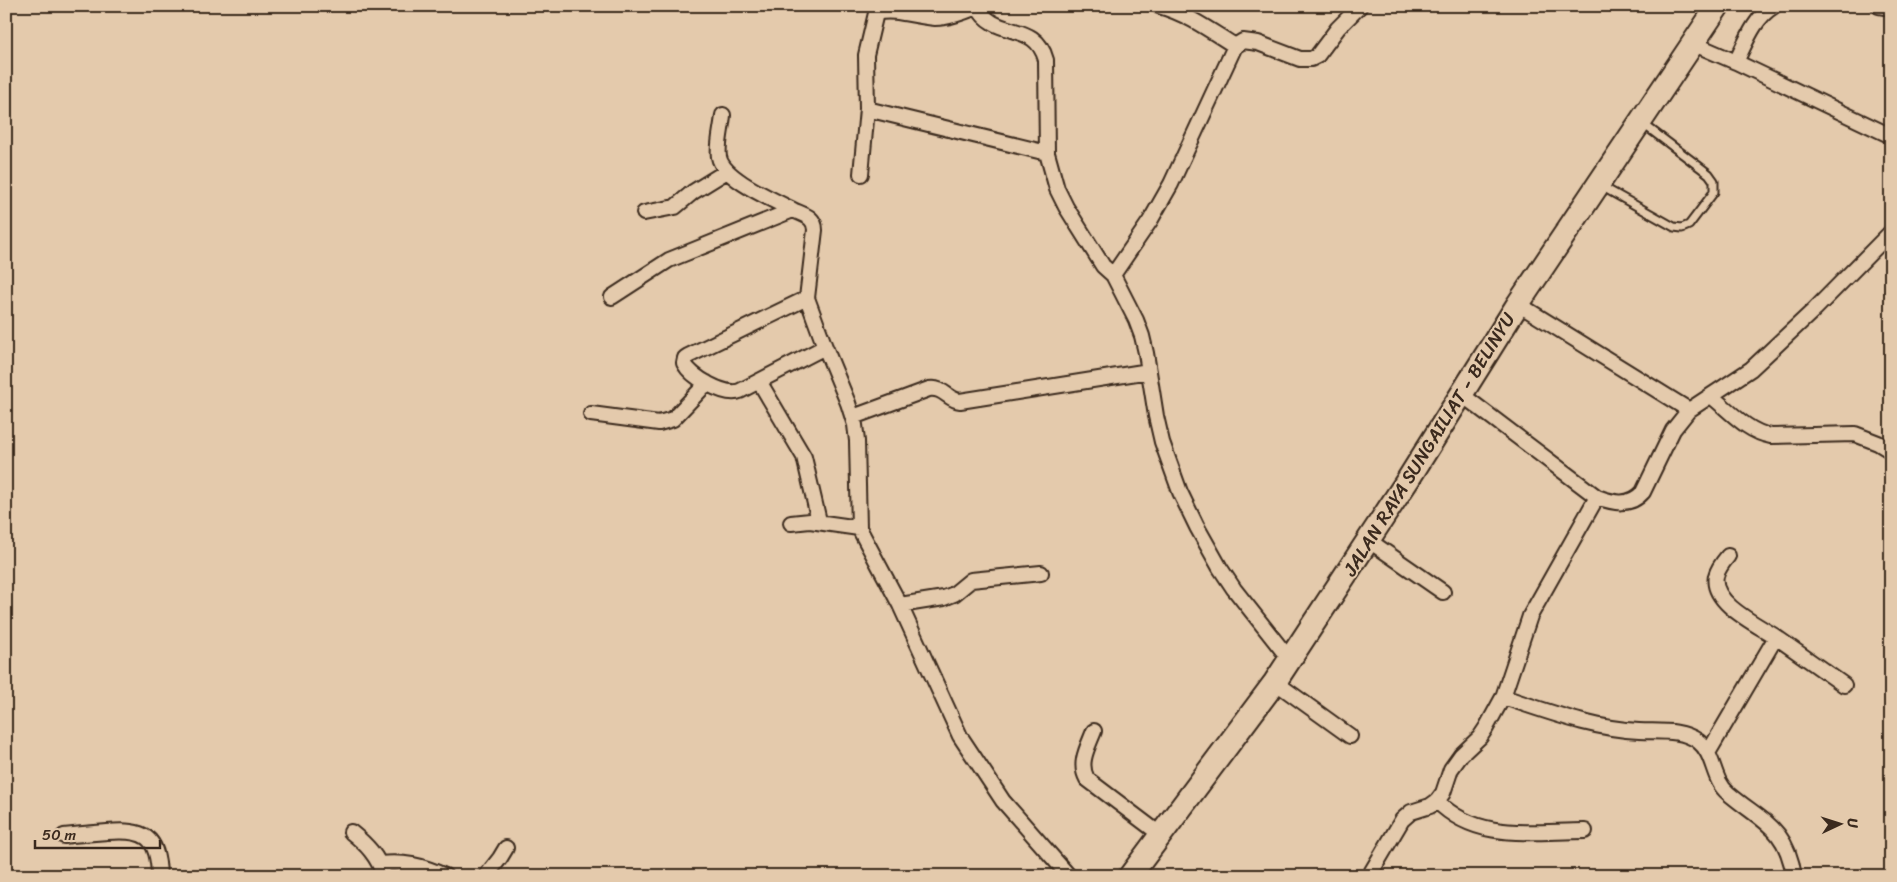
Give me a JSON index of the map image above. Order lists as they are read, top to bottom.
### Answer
{
  "streets": {
    "highway": ["JALAN RAYA SUNGAILIAT - BELINYU"]
  },
  "scale_bar": "50 m",
  "north": "right"
}
